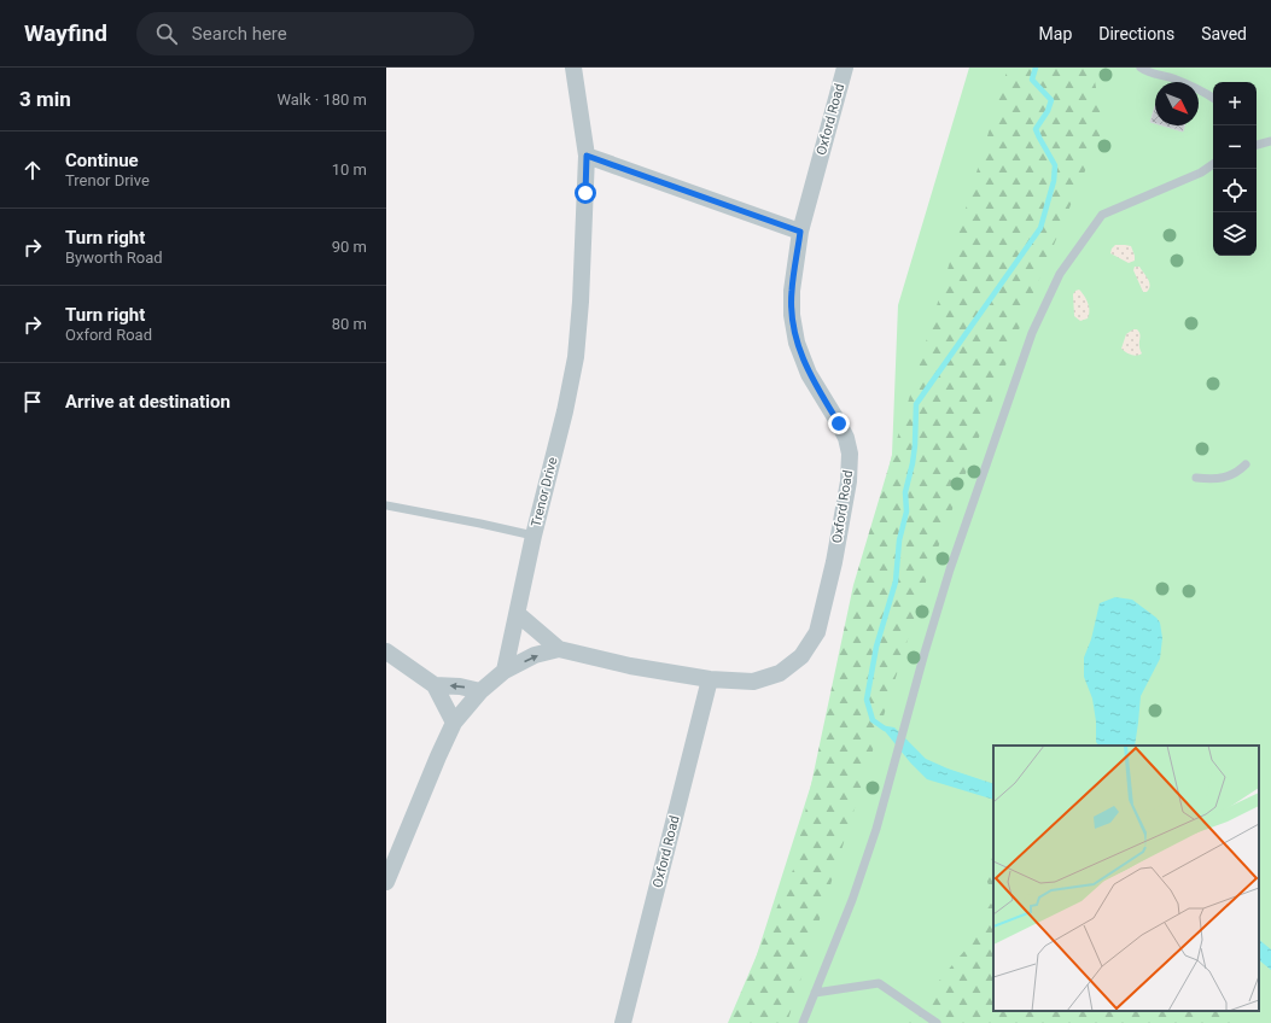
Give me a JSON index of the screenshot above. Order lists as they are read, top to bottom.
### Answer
{
  "streets": {
    "street": ["Oxford Road", "Trenor Drive"]
  },
  "crossings": [
    ["Oxford Road", "Trenor Drive"]
  ],
  "north": "bottom right",
  "page": {
    "header": "Wayfind",
    "search": "Search here",
    "nav": ["Map", "Directions", "Saved"],
    "heading": ["3 min", "Walk · 180 m"],
    "map_buttons": ["+", "−"],
    "list": [
      ["Continue", "Trenor Drive", "10 m"],
      ["Turn right", "Byworth Road", "90 m"],
      ["Turn right", "Oxford Road", "80 m"],
      "Arrive at destination"
    ]
  }
}
